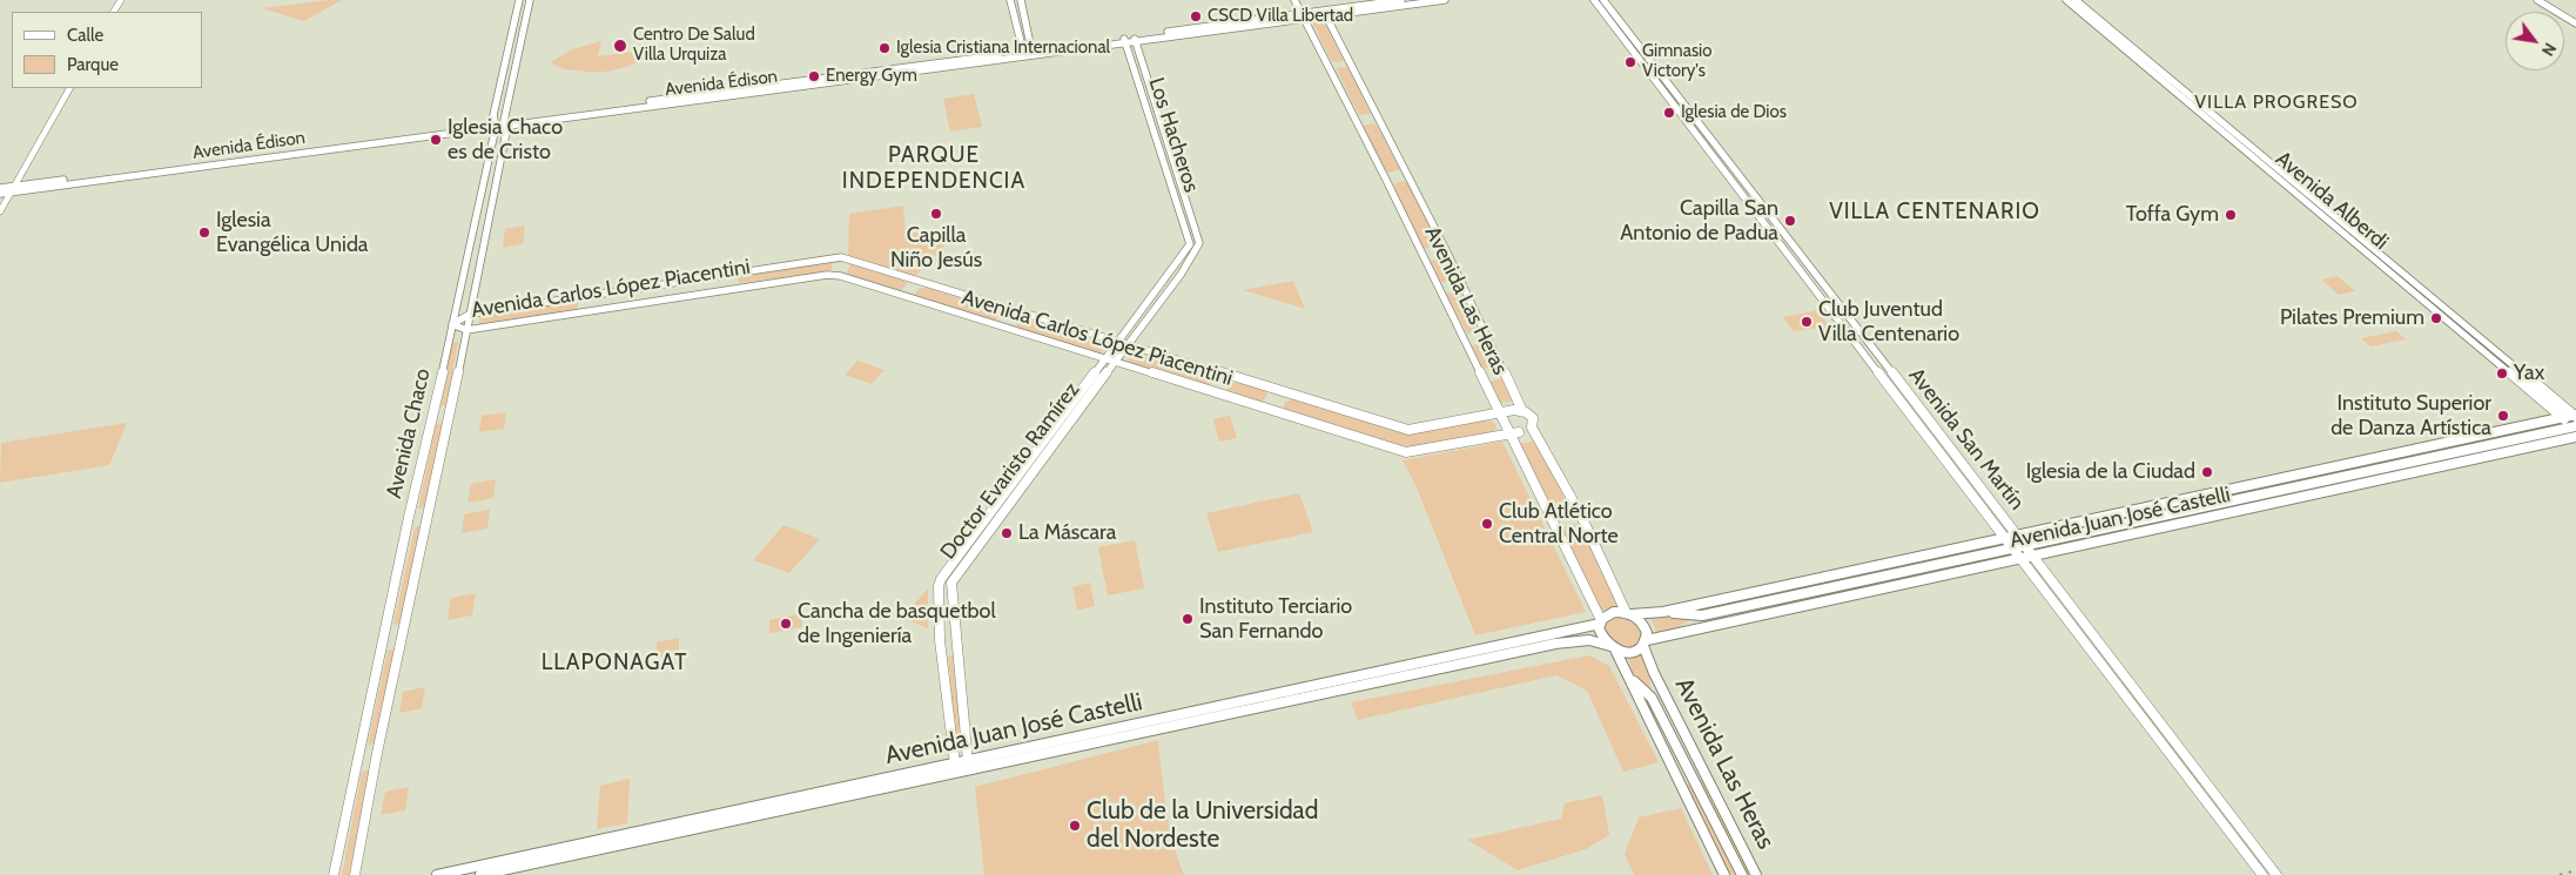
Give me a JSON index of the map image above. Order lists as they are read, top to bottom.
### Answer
{
  "streets": {
    "main road": [
      "Avenida Édison",
      "Los Hacheros",
      "Avenida Alberdi",
      "Avenida Carlos López Piacentini",
      "Avenida Las Heras",
      "Avenida Chaco",
      "Avenida San Martín",
      "Doctor Evaristo Ramírez",
      "Avenida Juan José Castelli"
    ]
  },
  "crossings": [
    ["Avenida Édison", "Los Hacheros"],
    ["Avenida Édison", "Avenida Las Heras"],
    ["Avenida Édison", "Avenida Chaco"],
    ["Los Hacheros", "Doctor Evaristo Ramírez"],
    ["Avenida Alberdi", "Avenida Juan José Castelli"],
    ["Avenida Carlos López Piacentini", "Avenida Las Heras"],
    ["Avenida Carlos López Piacentini", "Avenida Chaco"],
    ["Avenida Carlos López Piacentini", "Doctor Evaristo Ramírez"],
    ["Avenida Las Heras", "Avenida Juan José Castelli"],
    ["Avenida San Martín", "Avenida Juan José Castelli"],
    ["Doctor Evaristo Ramírez", "Avenida Juan José Castelli"]
  ],
  "districts": [
    "VILLA PROGRESO",
    "PARQUE INDEPENDENCIA",
    "VILLA CENTENARIO",
    "LLAPONAGAT"
  ],
  "places": [
    "CSCD Villa Libertad",
    "Centro De Salud Villa Urquiza",
    "Iglesia Cristiana Internacional",
    "Gimnasio Victory's",
    "Energy Gym",
    "Iglesia de Dios",
    "Iglesia Chaco es de Cristo",
    "Capilla Niño Jesús",
    "Toffa Gym",
    "Capilla San Antonio de Padua",
    "Iglesia Evangélica Unida",
    "Pilates Premium",
    "Club Juventud Villa Centenario",
    "Yax",
    "Instituto Superior de Danza Artística",
    "Iglesia de la Ciudad",
    "Club Atlético Central Norte",
    "La Máscara",
    "Instituto Terciario San Fernando",
    "Cancha de basquetbol de Ingeniería",
    "Club de la Universidad del Nordeste"
  ],
  "legend": ["Calle", "Parque"],
  "north": "bottom right"
}
